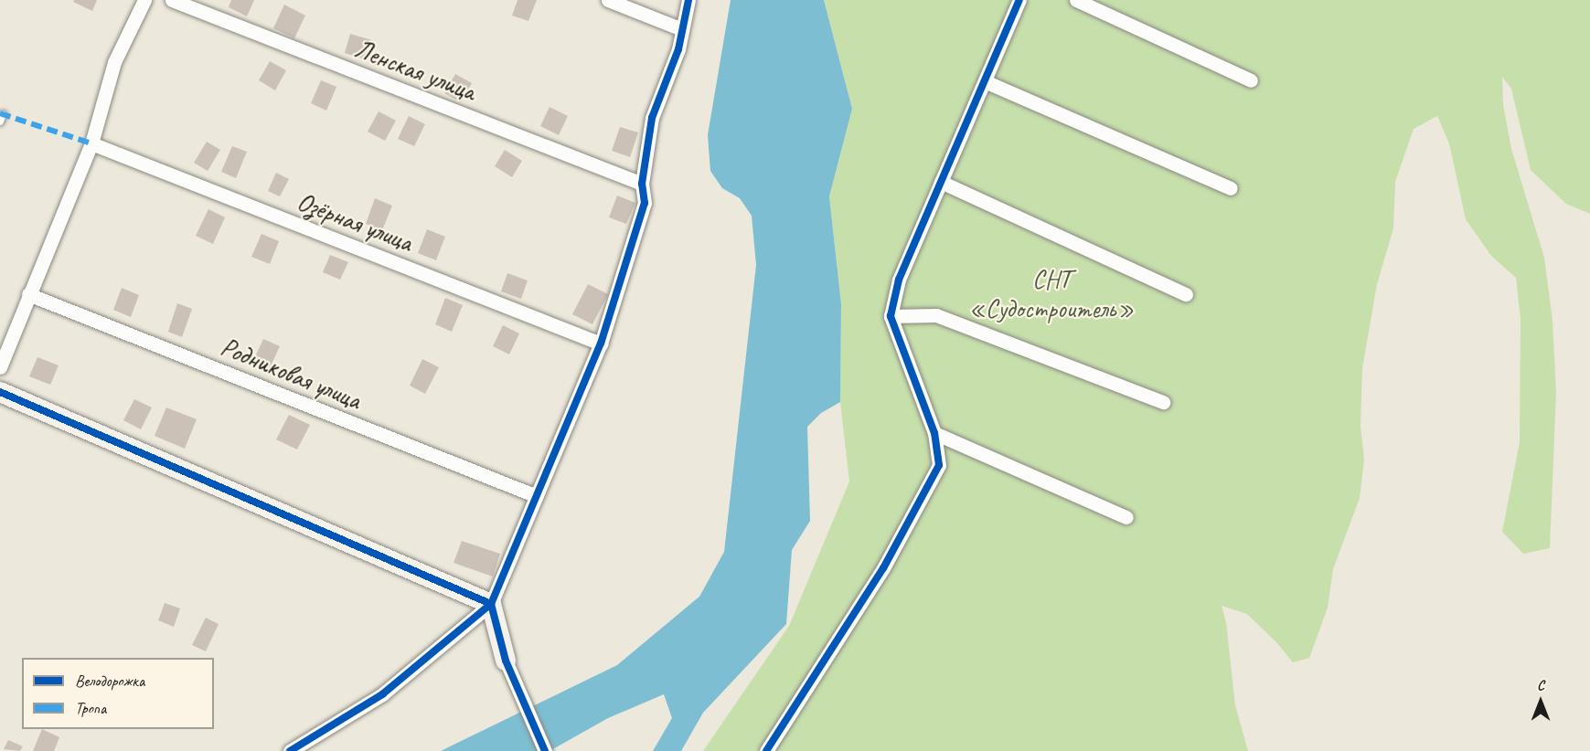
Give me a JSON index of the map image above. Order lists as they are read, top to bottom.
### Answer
{
  "streets": {
    "street": ["Ленская улица", "Озёрная улица", "Родниковая улица"]
  },
  "parks": ["СНТ «Судостроитель»"],
  "legend": ["Велодорожка", "Тропа"],
  "north": "top"
}
